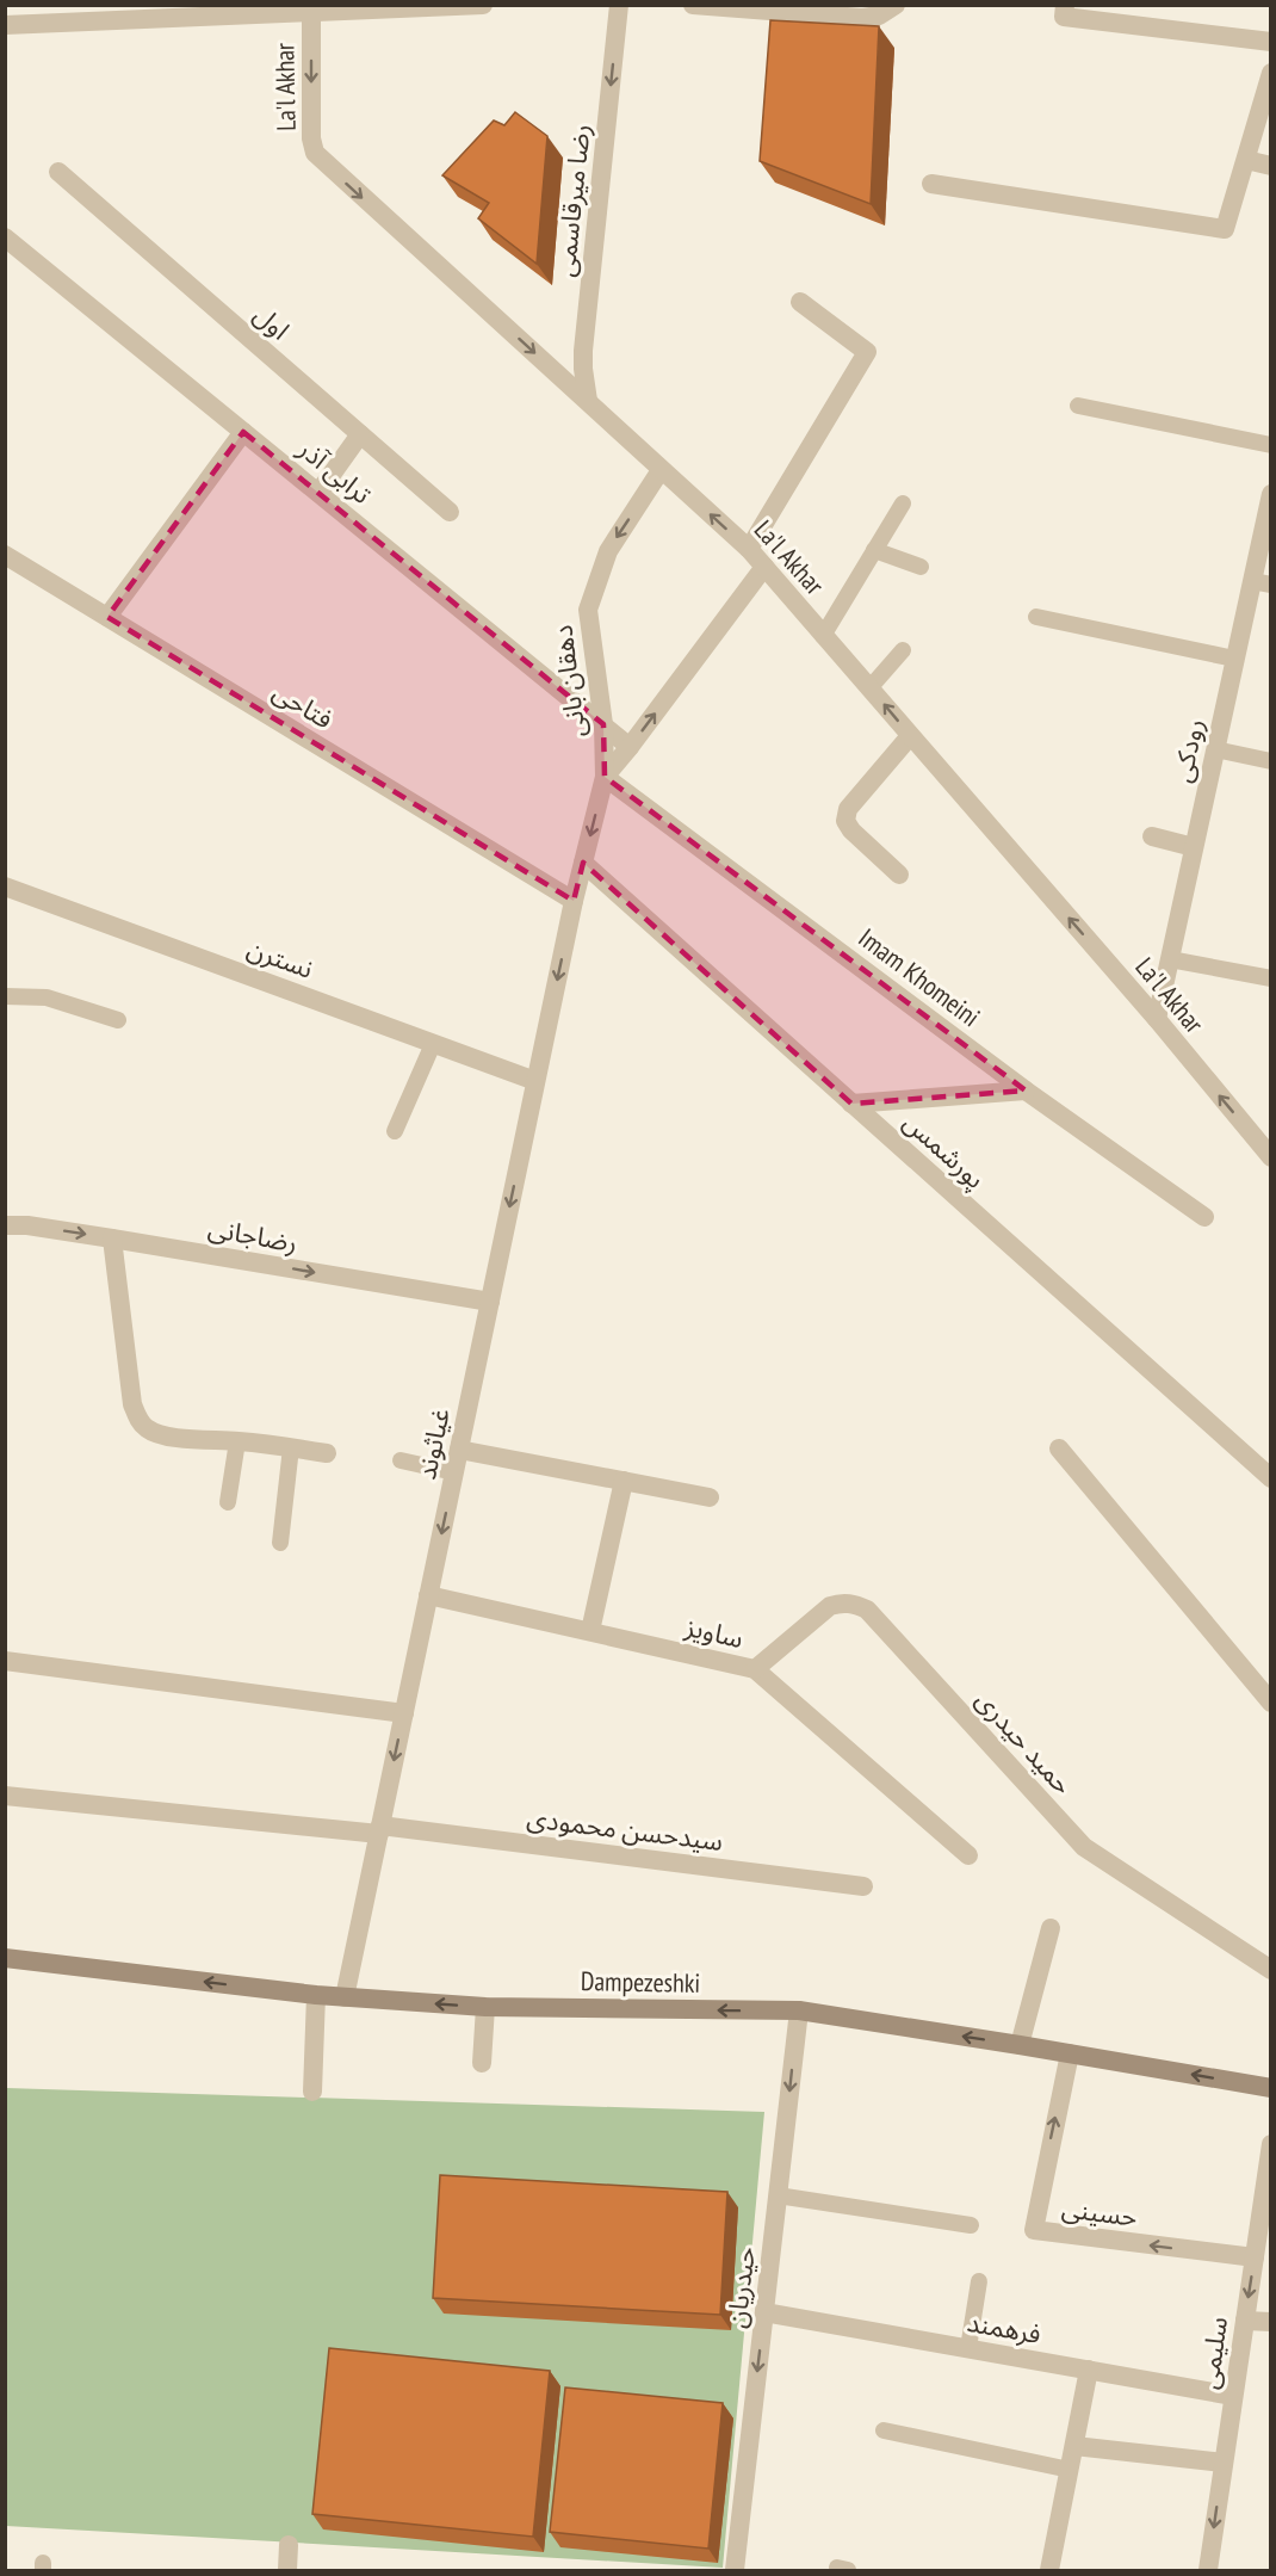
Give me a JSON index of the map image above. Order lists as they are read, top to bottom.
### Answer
{
  "streets": {
    "main road": ["Dampezeshki"],
    "street": [
      "La'l Akhar",
      "رضا میرقاسمی",
      "اول",
      "ترابی آذر",
      "دهقان بانی",
      "فتاحی",
      "رودکی",
      "نسترن",
      "Imam Khomeini",
      "پورشمس",
      "رضاجانی",
      "غیاثوند",
      "ساویز",
      "حمید حیدری",
      "سیدحسن محمودی",
      "حسینی",
      "حیدریان",
      "فرهمند",
      "سلیمی"
    ]
  },
  "crossings": [
    ["La'l Akhar", "رضا میرقاسمی"],
    ["La'l Akhar", "دهقان بانی"],
    ["La'l Akhar", "رودکی"],
    ["ترابی آذر", "دهقان بانی"],
    ["دهقان بانی", "فتاحی"],
    ["دهقان بانی", "Imam Khomeini"],
    ["دهقان بانی", "پورشمس"],
    ["دهقان بانی", "غیاثوند"],
    ["فتاحی", "غیاثوند"],
    ["نسترن", "غیاثوند"],
    ["رضاجانی", "غیاثوند"],
    ["غیاثوند", "ساویز"],
    ["غیاثوند", "سیدحسن محمودی"],
    ["غیاثوند", "Dampezeshki"],
    ["ساویز", "حمید حیدری"],
    ["Dampezeshki", "حسینی"],
    ["Dampezeshki", "حیدریان"],
    ["حسینی", "سلیمی"],
    ["حیدریان", "فرهمند"],
    ["فرهمند", "سلیمی"]
  ],
  "one_way": [
    "رضا میرقاسمی",
    "رضاجانی",
    "غیاثوند",
    "Dampezeshki",
    "حیدریان"
  ]
}
